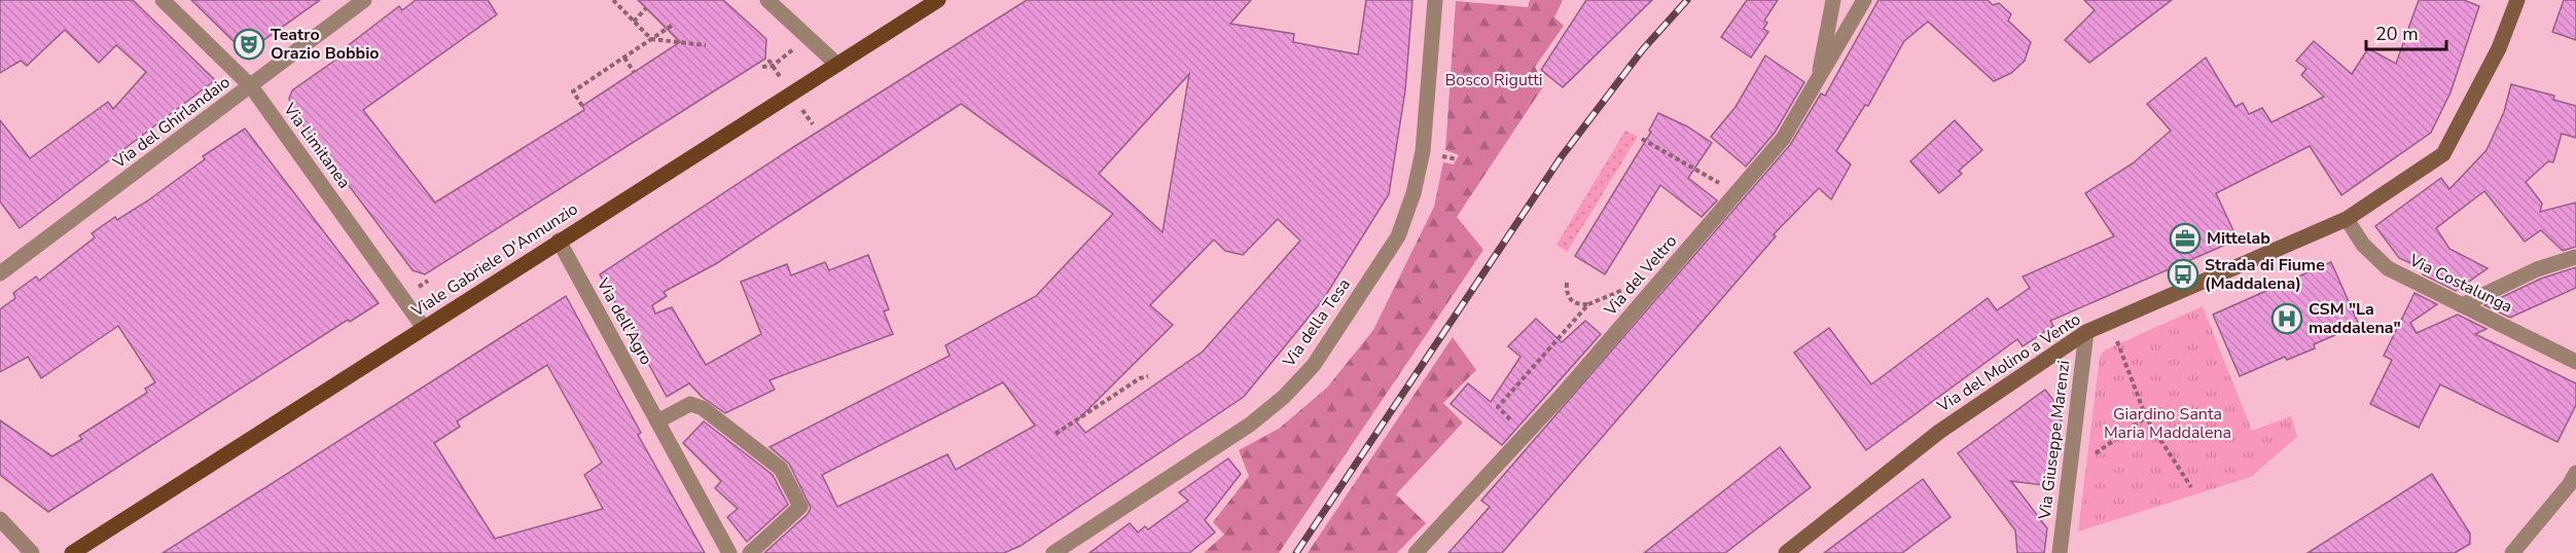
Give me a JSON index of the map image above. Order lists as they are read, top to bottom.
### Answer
{
  "streets": {
    "main road": ["Viale Gabriele D'Annunzio", "Via del Molino a Vento"],
    "street": [
      "Via del Ghirlandaio",
      "Via Limitanea",
      "Via del Veltro",
      "Via Costalunga",
      "Via dell'Agro",
      "Via della Tesa",
      "Via Giuseppe Marenzi"
    ]
  },
  "crossings": [
    ["Via del Ghirlandaio", "Via Limitanea"],
    ["Via Limitanea", "Viale Gabriele D'Annunzio"],
    ["Viale Gabriele D'Annunzio", "Via dell'Agro"],
    ["Via Costalunga", "Via del Molino a Vento"],
    ["Via del Molino a Vento", "Via Giuseppe Marenzi"]
  ],
  "parks": ["Bosco Rigutti", "Giardino Santa Maria Maddalena"],
  "places": {
    "theatre": ["Teatro Orazio Bobbio"],
    "office": ["Mittelab"],
    "bus stop": ["Strada di Fiume (Maddalena)"],
    "hospital": ["CSM \"La maddalena\""]
  },
  "scale_bar": "20 m"
}
